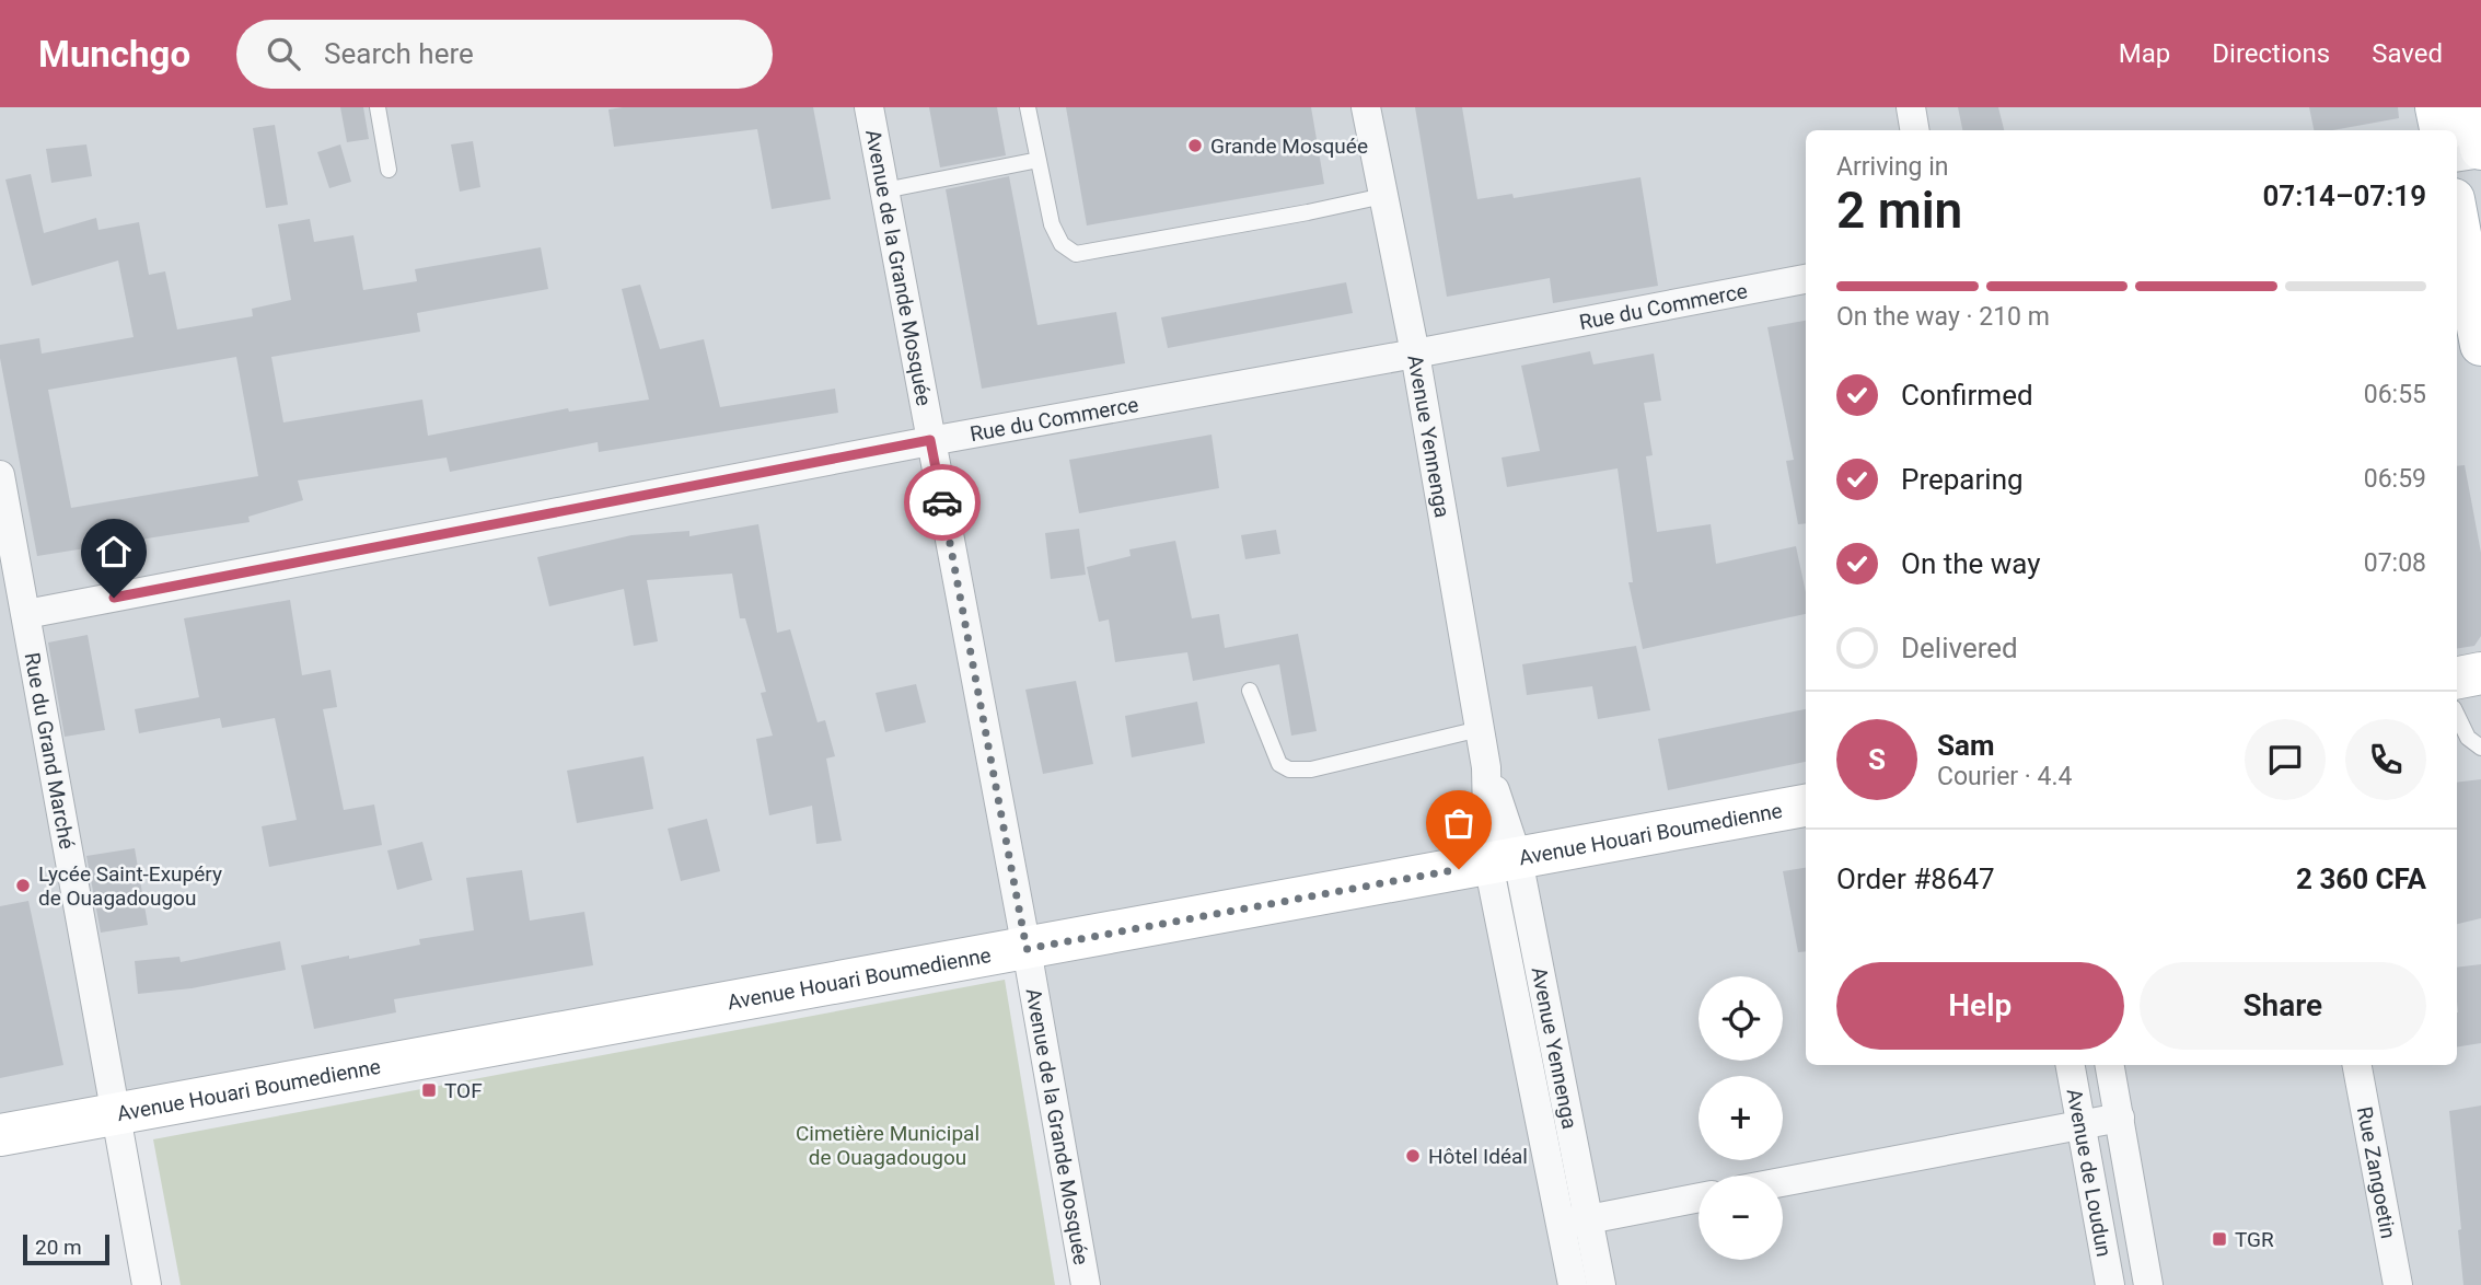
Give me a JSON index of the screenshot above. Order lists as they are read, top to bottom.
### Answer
{
  "streets": {
    "main road": ["Avenue Houari Boumedienne"],
    "street": [
      "Avenue de la Grande Mosquée",
      "Rue du Commerce",
      "Avenue Yennenga",
      "Rue du Grand Marché",
      "Avenue de Loudun",
      "Rue Zangoetin"
    ]
  },
  "crossings": [
    ["Avenue de la Grande Mosquée", "Rue du Commerce"],
    ["Avenue de la Grande Mosquée", "Avenue Houari Boumedienne"],
    ["Rue du Commerce", "Avenue Yennenga"],
    ["Rue du Commerce", "Rue du Grand Marché"],
    ["Avenue Yennenga", "Avenue Houari Boumedienne"],
    ["Rue du Grand Marché", "Avenue Houari Boumedienne"]
  ],
  "parks": ["Cimetière Municipal de Ouagadougou"],
  "places": {
    "other": ["Grande Mosquée", "Lycée Saint-Exupéry de Ouagadougou", "Hôtel Idéal"],
    "transit": ["TOF", "TGR"]
  },
  "scale_bar": "20 m",
  "page": {
    "header": "Munchgo",
    "search": "Search here",
    "nav": ["Map", "Directions", "Saved"],
    "heading": ["2 min", "Arriving in", "07:14–07:19"],
    "panel": [
      "Sam",
      "Courier · 4.4",
      "Order #8647",
      "2 360 CFA"
    ],
    "bar": "On the way · 210 m",
    "list": [
      ["Confirmed", "06:55"],
      ["Preparing", "06:59"],
      ["On the way", "07:08"],
      "Delivered"
    ],
    "round": "S",
    "buttons": ["Help", "Share"],
    "map_buttons": ["+", "−"],
    "scale": "20 m"
  }
}
